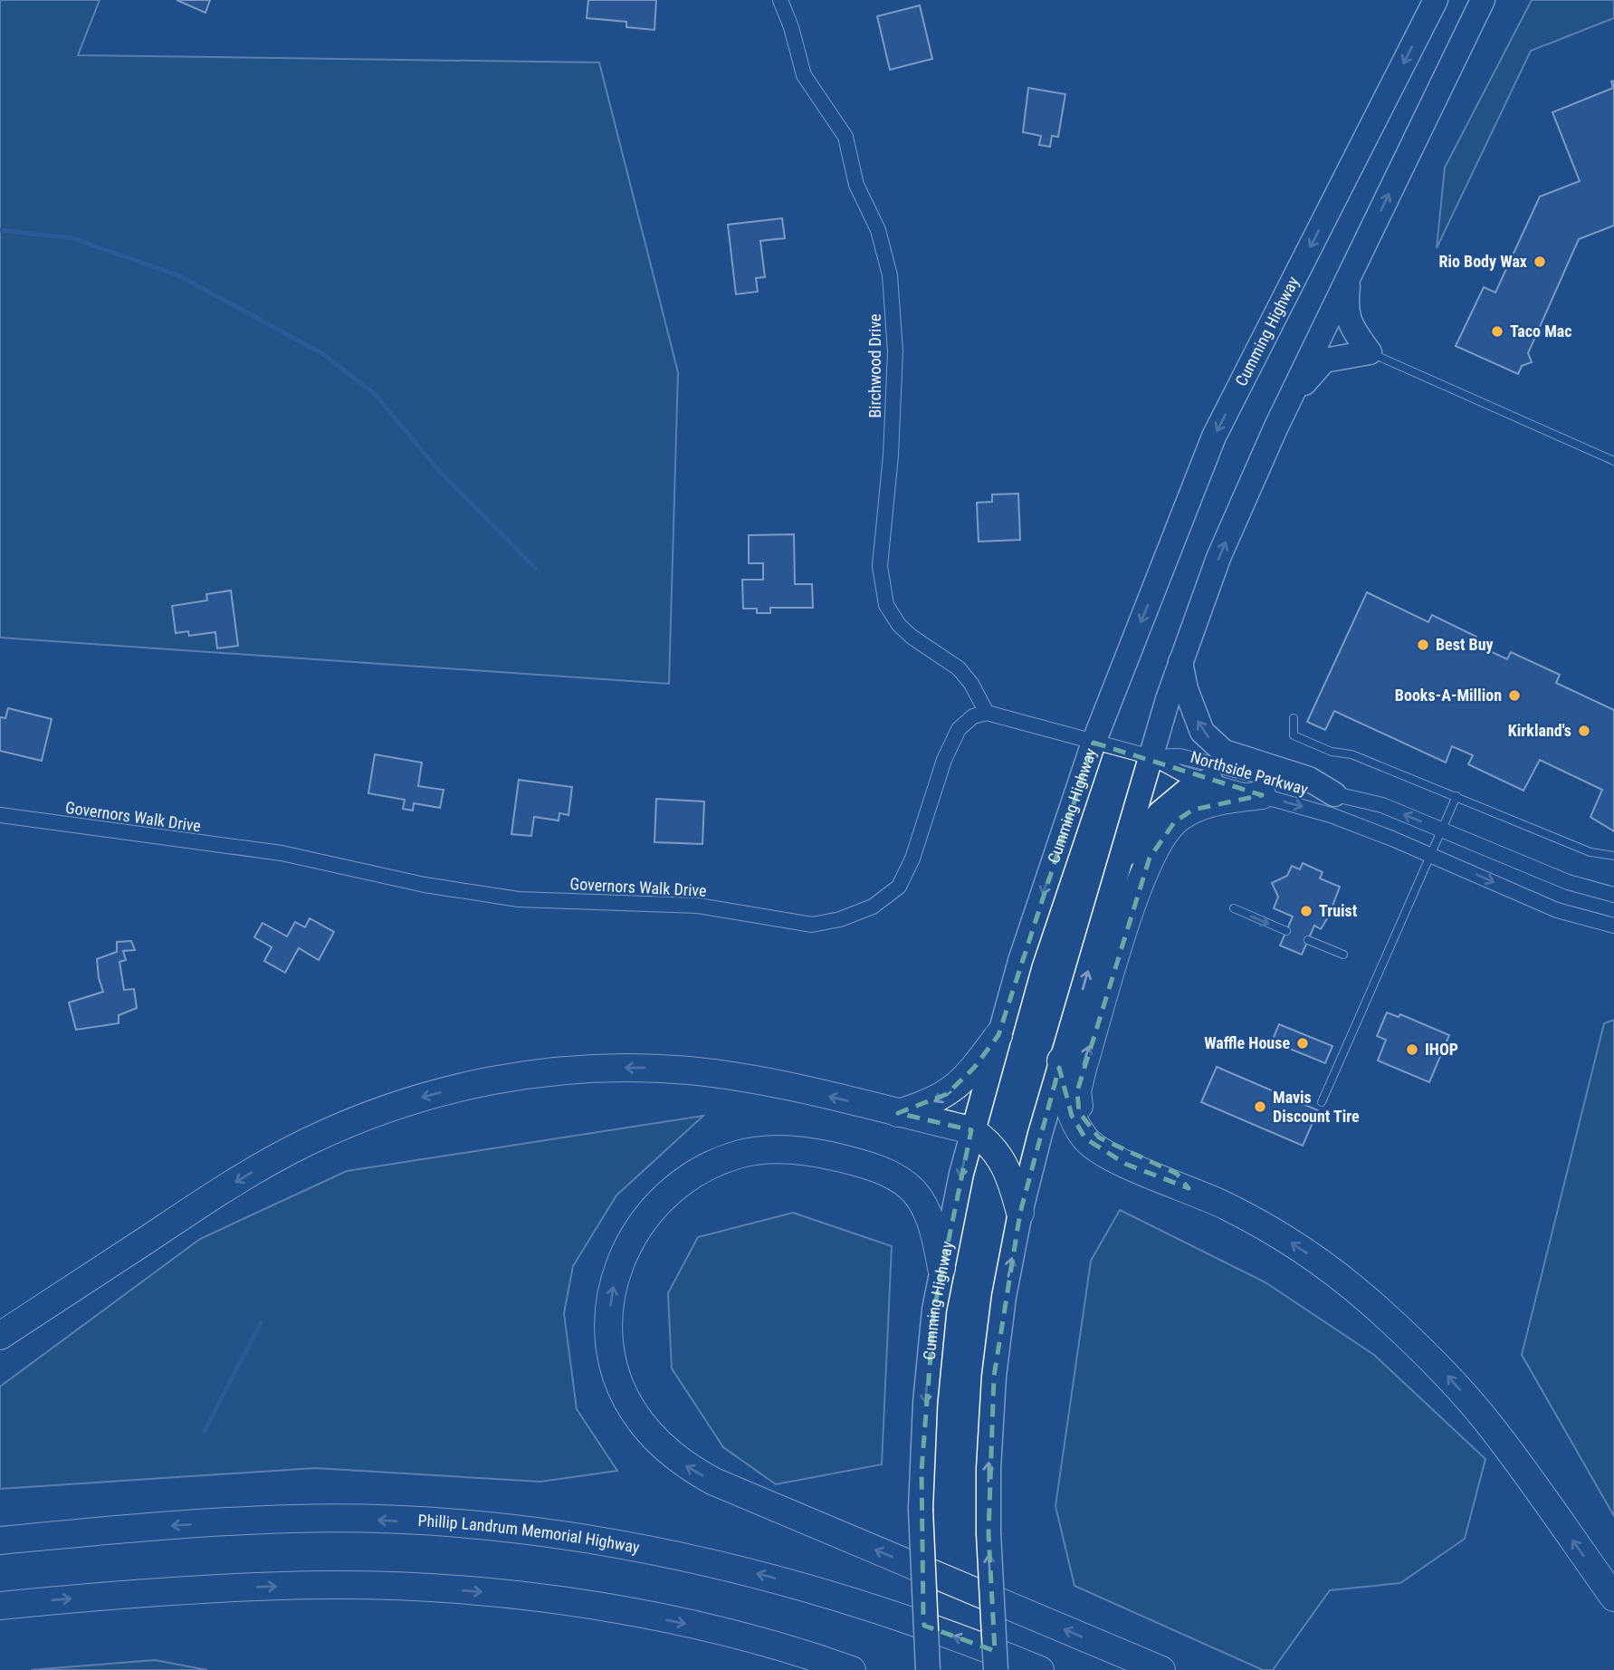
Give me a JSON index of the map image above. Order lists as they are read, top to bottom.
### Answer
{
  "streets": {
    "highway": ["Phillip Landrum Memorial Highway"],
    "main road": ["Cumming Highway"],
    "street": ["Birchwood Drive", "Northside Parkway", "Governors Walk Drive"]
  },
  "crossings": [
    ["Birchwood Drive", "Governors Walk Drive"]
  ],
  "places": [
    "Rio Body Wax",
    "Taco Mac",
    "Best Buy",
    "Books-A-Million",
    "Kirkland's",
    "Truist",
    "Waffle House",
    "IHOP",
    "Mavis Discount Tire"
  ]
}
